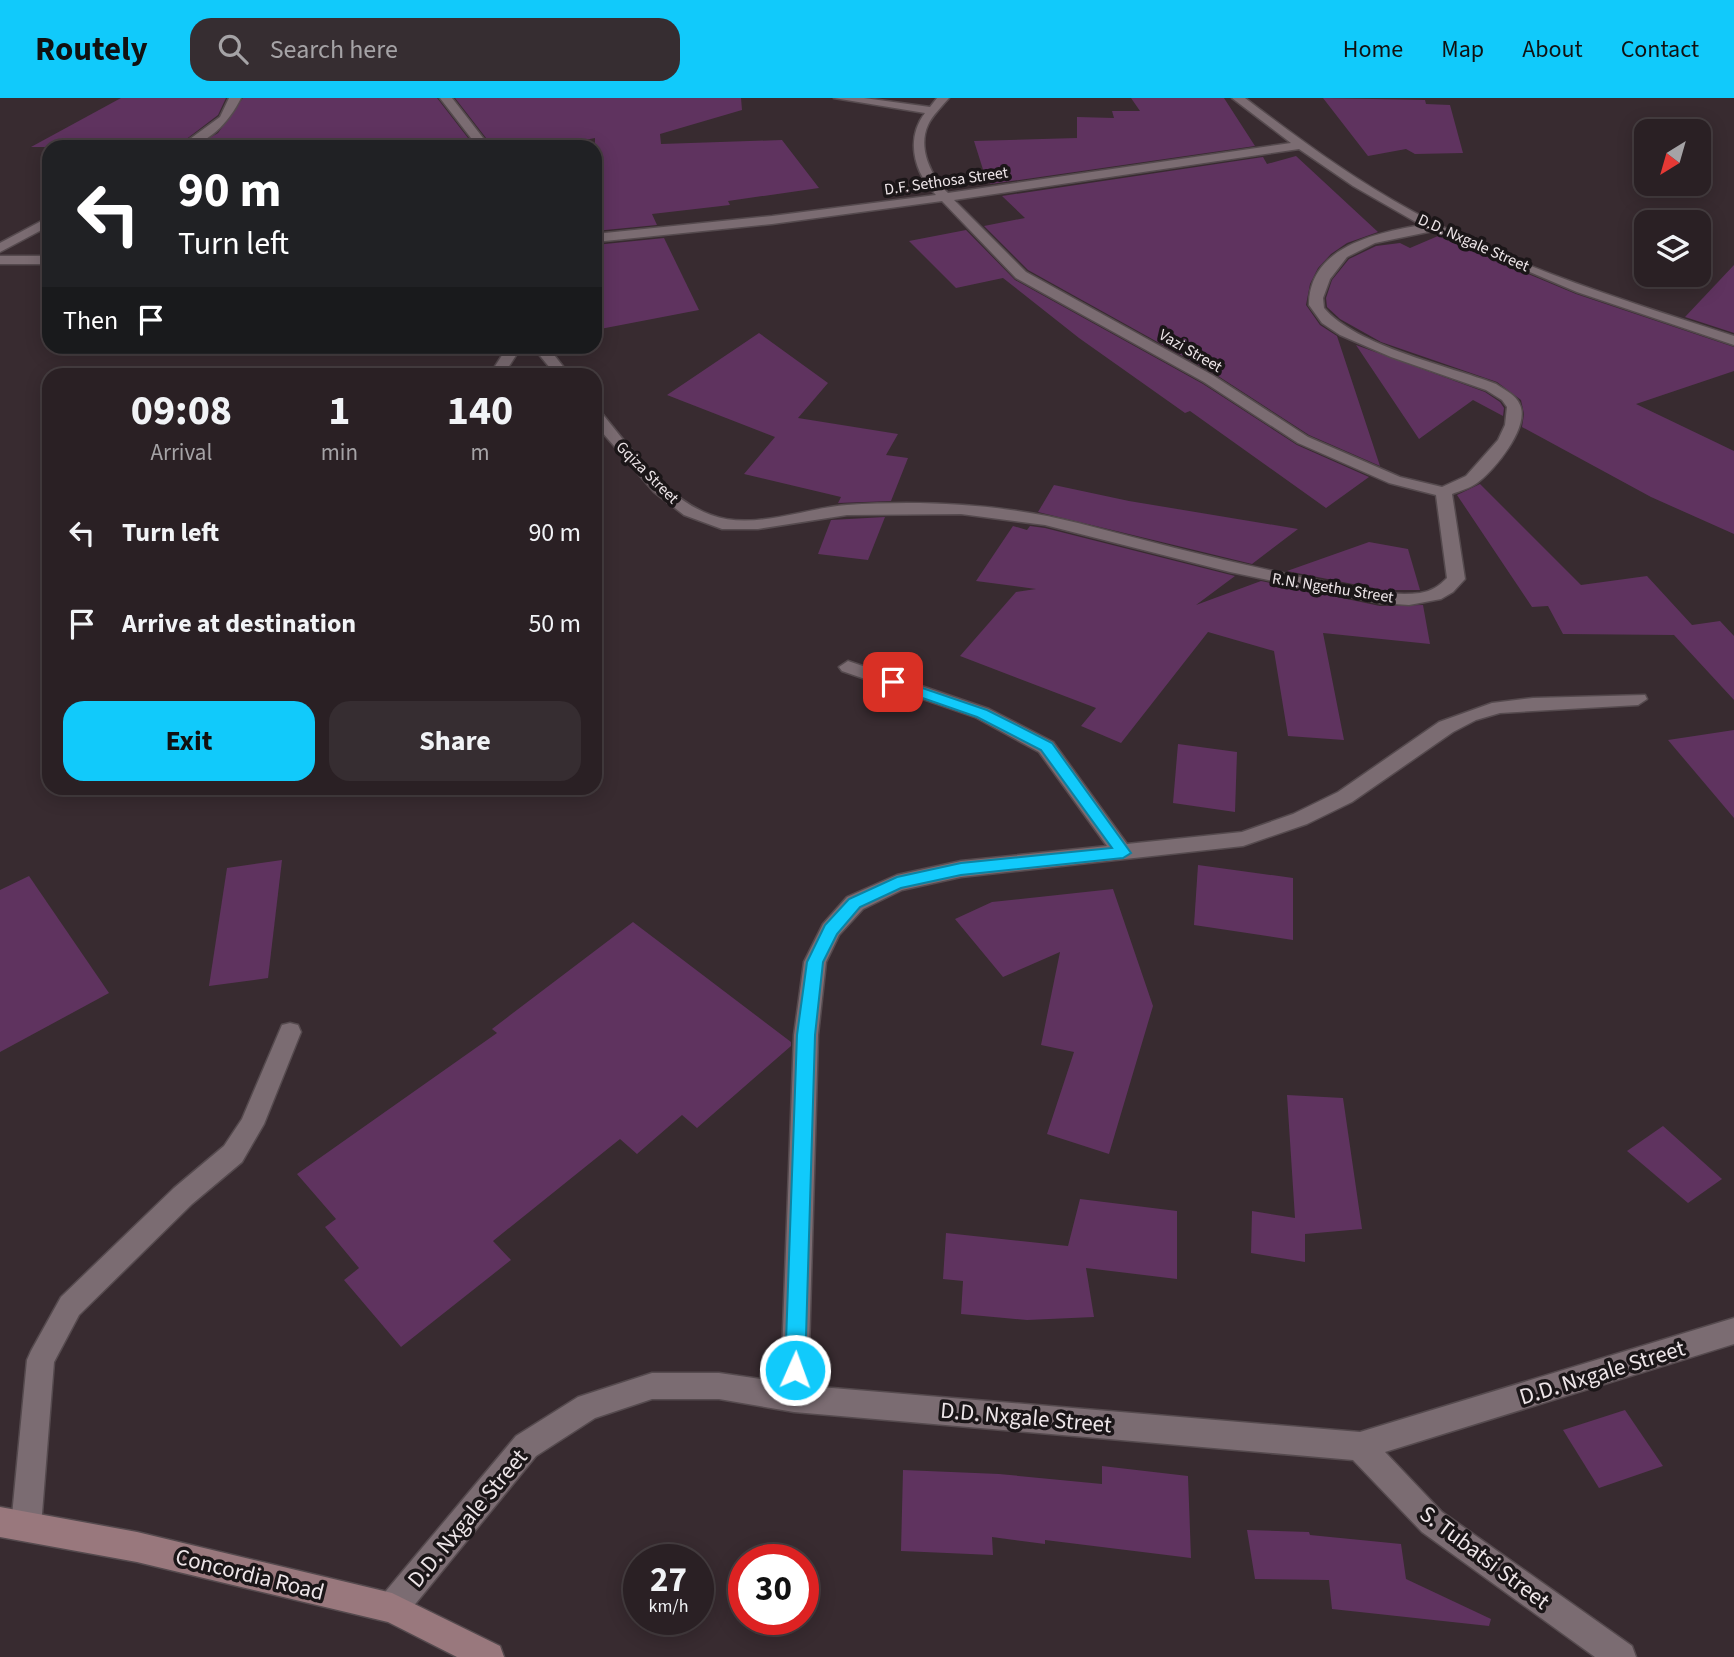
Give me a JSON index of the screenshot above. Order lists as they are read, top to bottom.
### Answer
{
  "streets": {
    "street": [
      "D.F. Sethosa Street",
      "D.D. Nxgale Street",
      "Vazi Street",
      "Gqiza Street",
      "R.N. Ngethu Street",
      "S. Tubatsi Street",
      "Concordia Road"
    ]
  },
  "crossings": [
    ["D.F. Sethosa Street", "D.D. Nxgale Street"],
    ["D.F. Sethosa Street", "Vazi Street"],
    ["D.D. Nxgale Street", "S. Tubatsi Street"],
    ["D.D. Nxgale Street", "Concordia Road"],
    ["Vazi Street", "R.N. Ngethu Street"],
    ["Gqiza Street", "R.N. Ngethu Street"]
  ],
  "north": "bottom left",
  "page": {
    "header": "Routely",
    "search": "Search here",
    "nav": [
      "Home",
      "Map",
      "About",
      "Contact"
    ],
    "turn": ["90 m", "Turn left"],
    "then": "Then",
    "eta": [
      "09:08",
      "Arrival",
      "1",
      "min",
      "140",
      "m"
    ],
    "list": [
      {
        "name": "Turn left",
        "value": "90 m"
      },
      {
        "name": "Arrive at destination",
        "value": "50 m"
      }
    ],
    "buttons": ["Exit", "Share"],
    "speed": "27 km/h",
    "limit": "30"
  }
}
